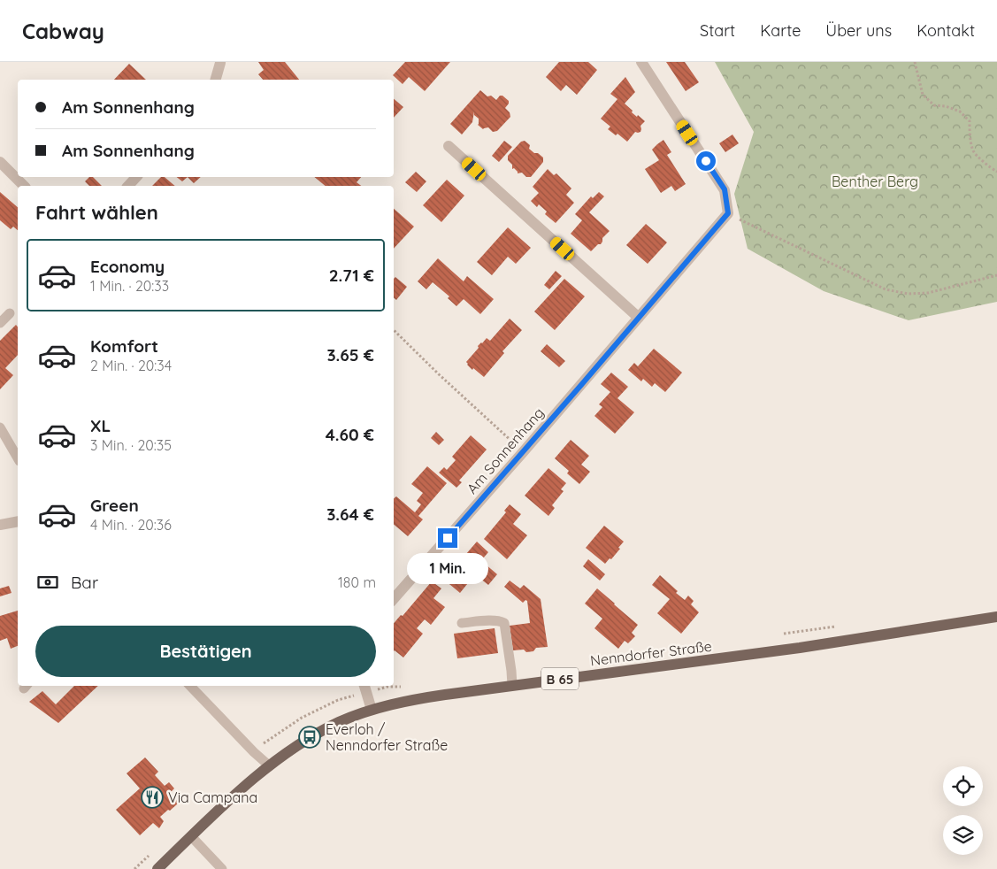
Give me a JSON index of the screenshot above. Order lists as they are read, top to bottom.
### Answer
{
  "streets": {
    "main road": ["Nenndorfer Straße", "B 65"],
    "street": ["Am Sonnenhang"]
  },
  "parks": ["Benther Berg"],
  "places": {
    "bus stop": ["Everloh / Nenndorfer Straße"],
    "restaurant": ["Via Campana"]
  },
  "page": {
    "header": "Cabway",
    "nav": [
      "Start",
      "Karte",
      "Über uns",
      "Kontakt"
    ],
    "banner": ["Am Sonnenhang", "Am Sonnenhang"],
    "heading": "Fahrt wählen",
    "list": [
      {
        "name": "Economy",
        "note": "1 Min. · 20:33",
        "value": "2.71 €"
      },
      {
        "name": "Komfort",
        "note": "2 Min. · 20:34",
        "value": "3.65 €"
      },
      {
        "name": "XL",
        "note": "3 Min. · 20:35",
        "value": "4.60 €"
      },
      {
        "name": "Green",
        "note": "4 Min. · 20:36",
        "value": "3.64 €"
      }
    ],
    "bubble": "1 Min.",
    "pay": ["Bar", "180 m"],
    "buttons": "Bestätigen"
  }
}
